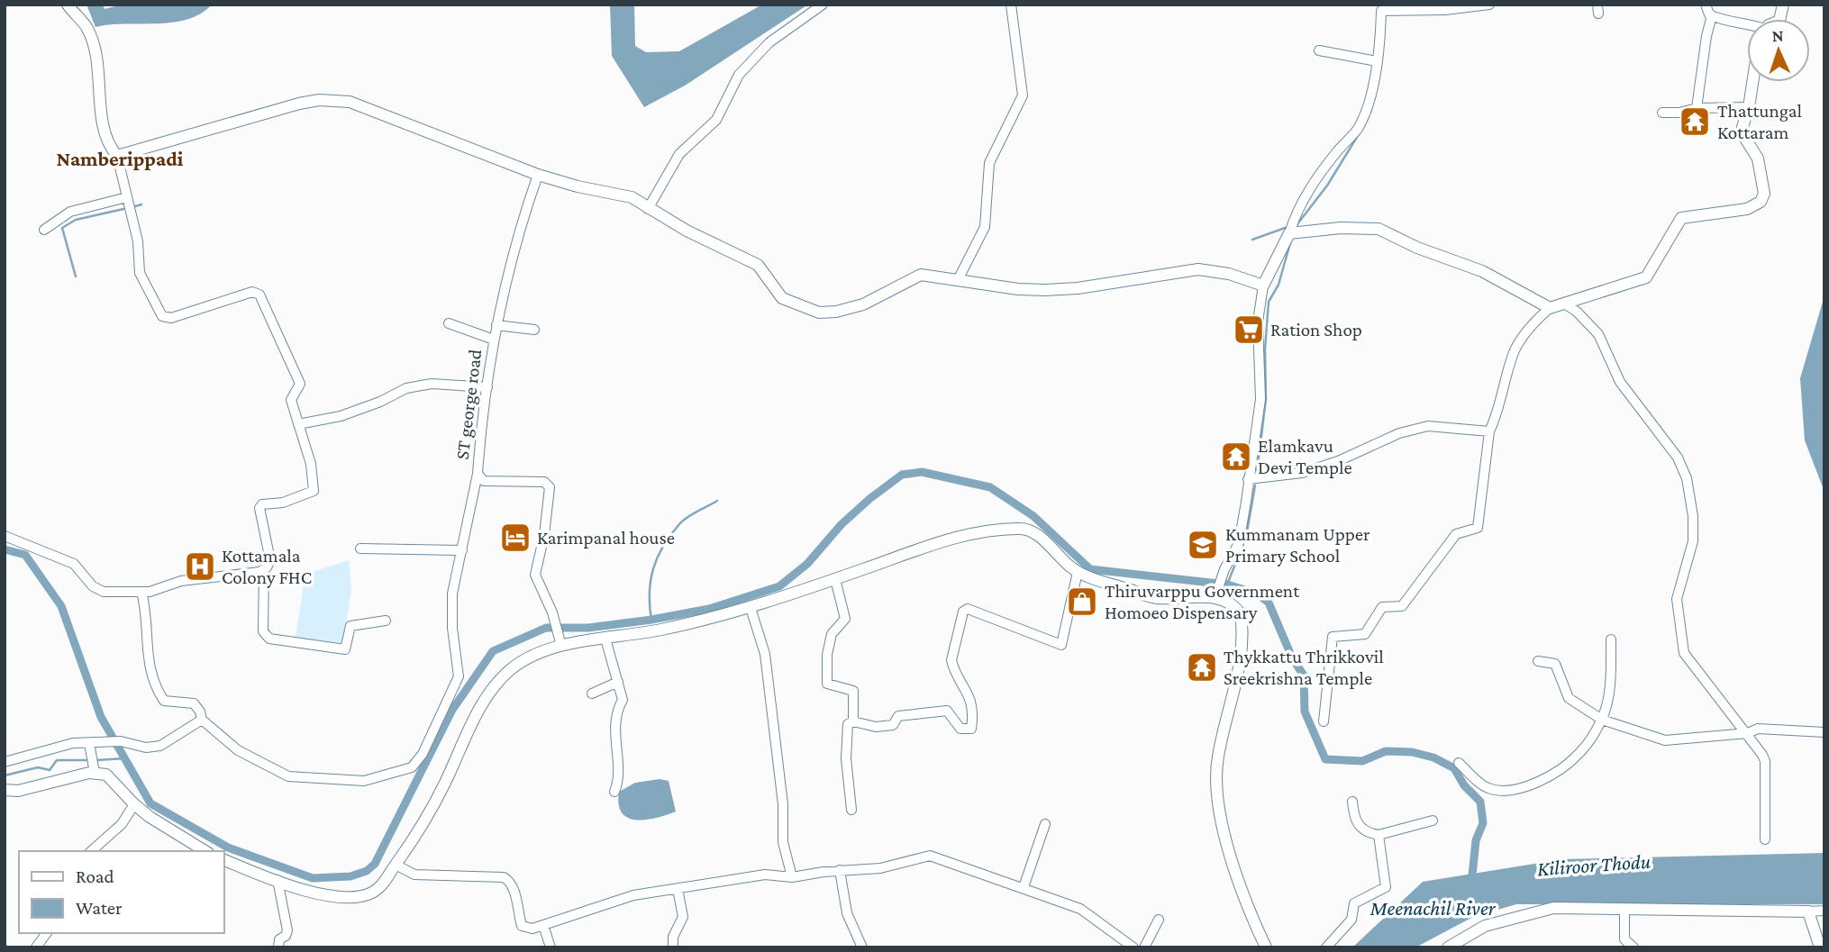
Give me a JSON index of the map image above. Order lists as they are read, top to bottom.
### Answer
{
  "streets": {
    "street": ["ST george road"]
  },
  "districts": ["Namberippadi"],
  "water": ["Kiliroor Thodu", "Meenachil River"],
  "places": {
    "temple": ["Thattungal Kottaram", "Elamkavu Devi Temple", "Thykkattu Thrikkovil Sreekrishna Temple"],
    "supermarket": ["Ration Shop"],
    "hotel": ["Karimpanal house"],
    "school or university": ["Kummanam Upper Primary School"],
    "hospital": ["Kottamala Colony FHC"],
    "shop": ["Thiruvarppu Government Homoeo Dispensary"]
  },
  "legend": ["Road", "Water"],
  "north": "top"
}
